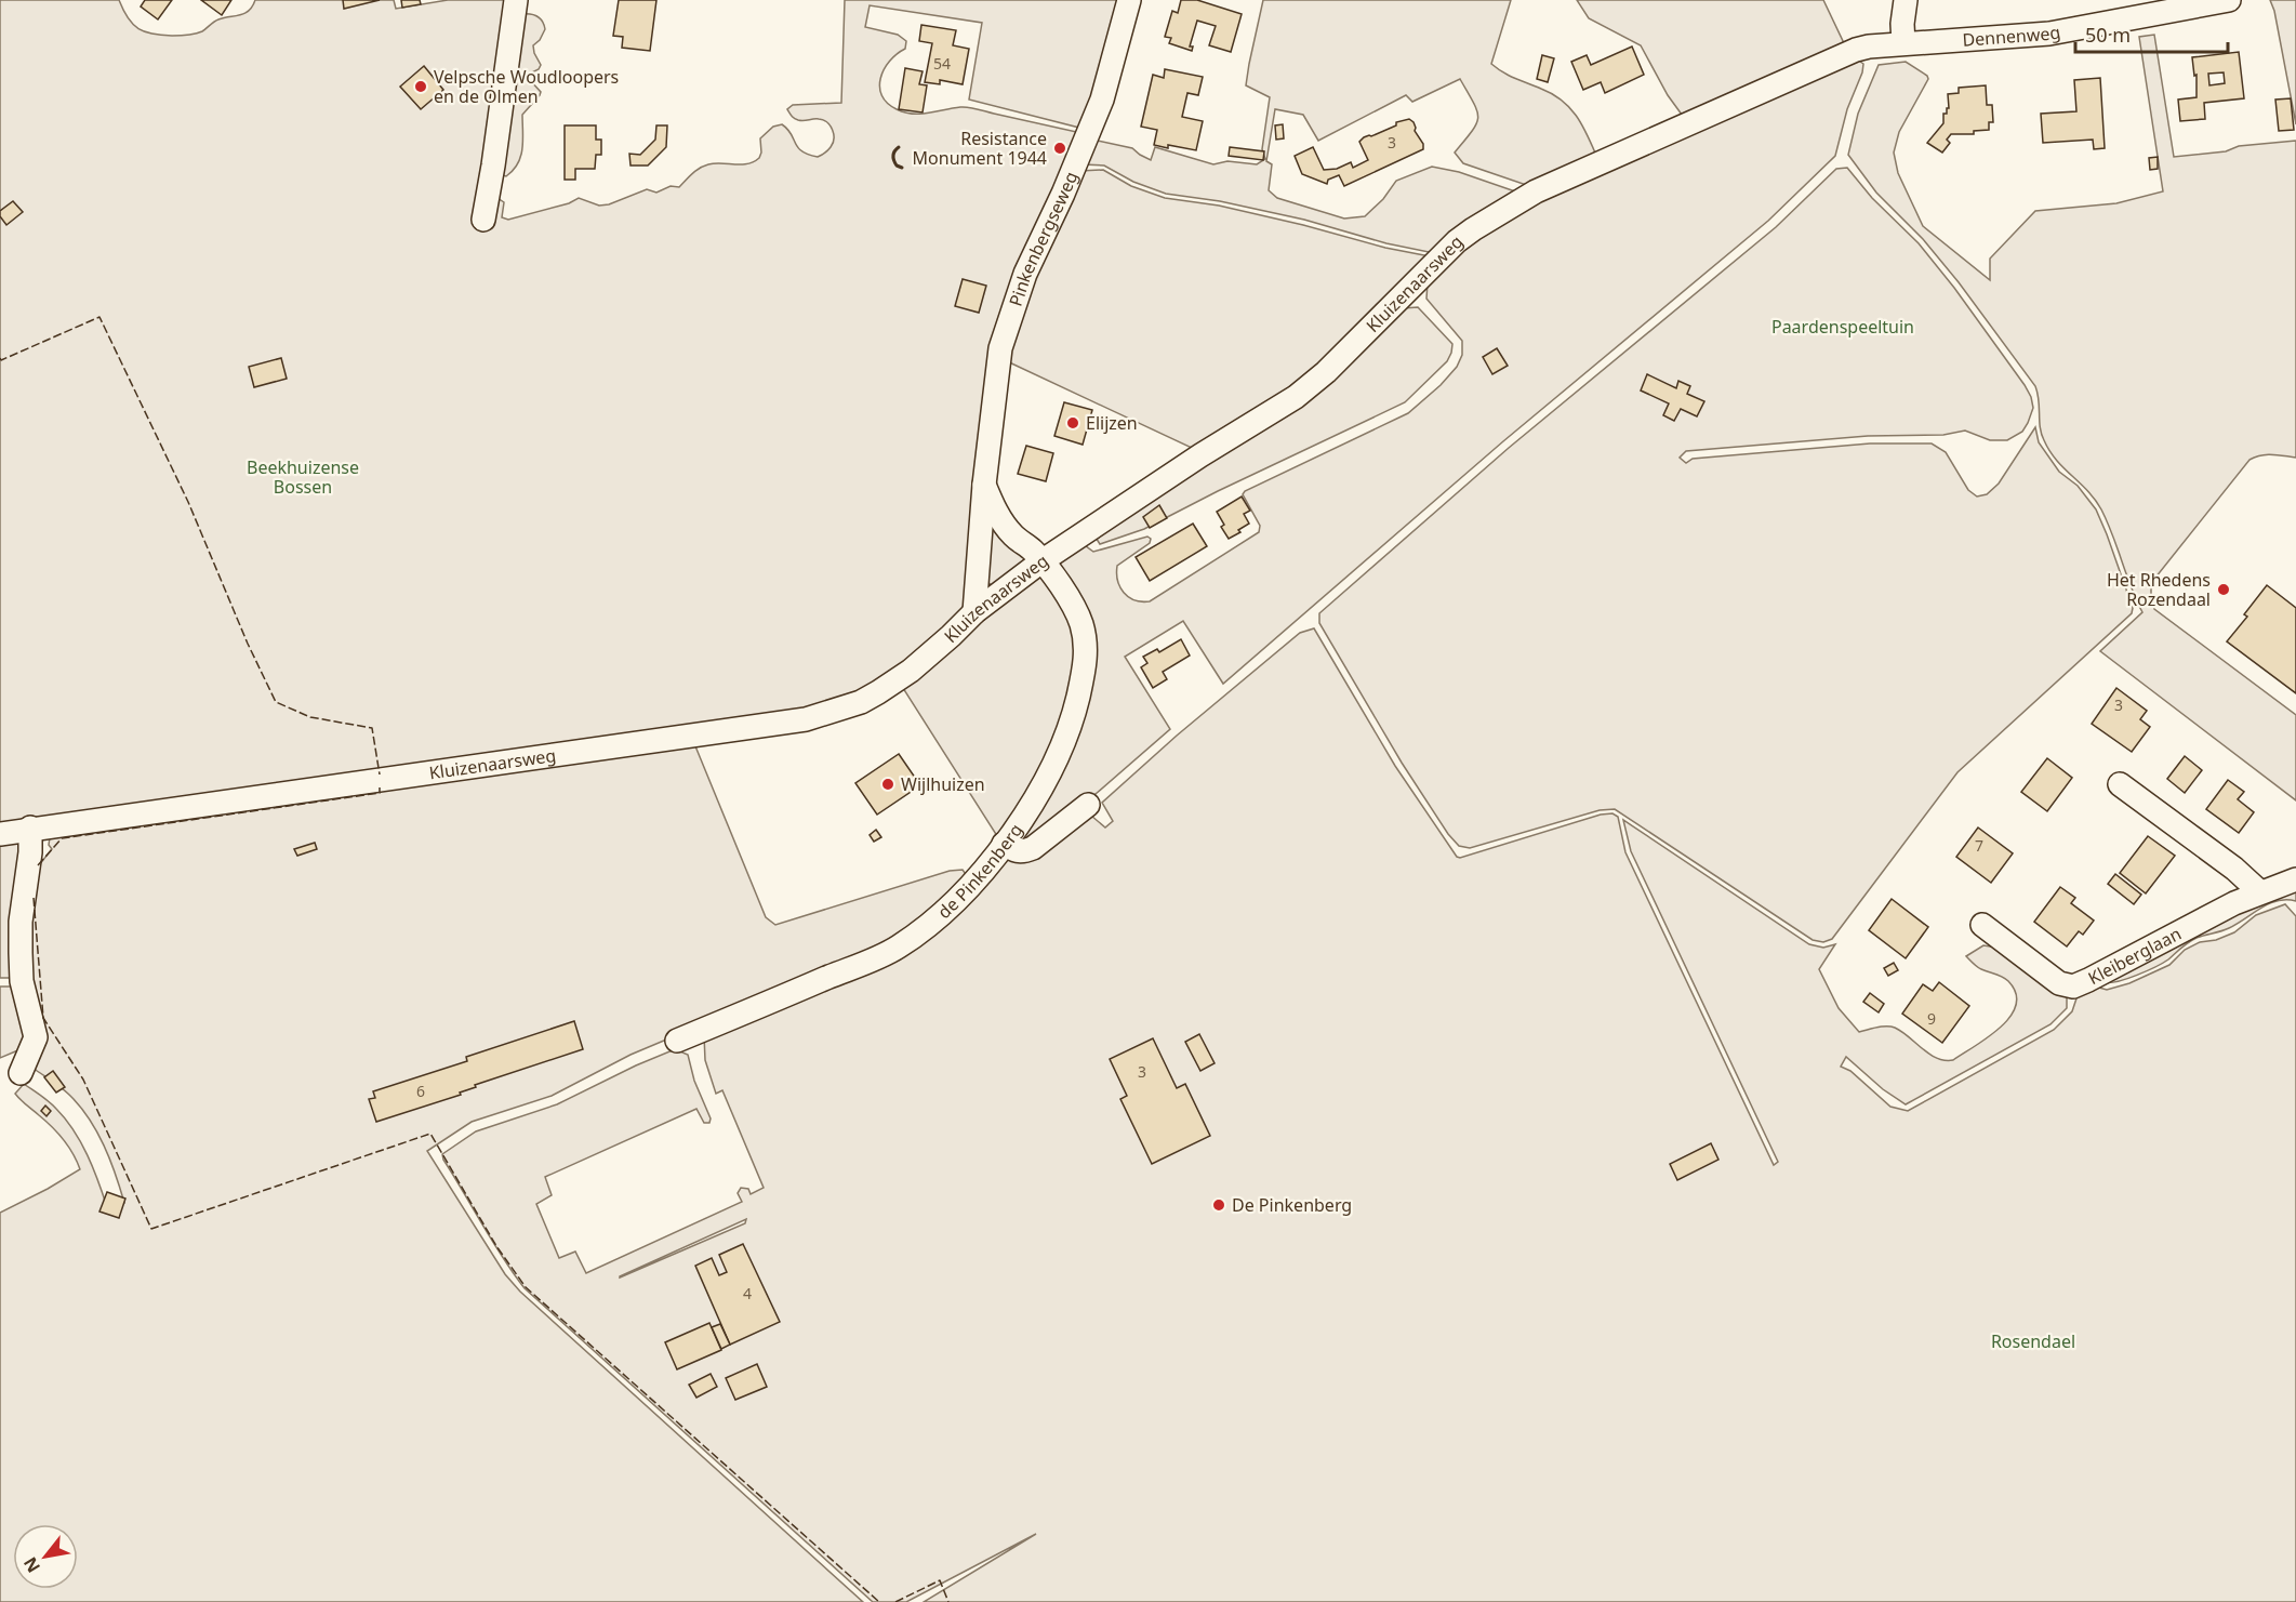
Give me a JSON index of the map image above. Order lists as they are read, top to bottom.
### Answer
{
  "streets": {
    "street": [
      "Dennenweg",
      "Pinkenbergseweg",
      "Kluizenaarsweg",
      "de Pinkenberg",
      "Kleiberglaan"
    ]
  },
  "crossings": [
    ["Dennenweg", "Kluizenaarsweg"],
    ["Pinkenbergseweg", "Kluizenaarsweg"],
    ["Pinkenbergseweg", "de Pinkenberg"],
    ["Kluizenaarsweg", "de Pinkenberg"]
  ],
  "parks": ["Paardenspeeltuin", "Beekhuizense Bossen", "Rosendael"],
  "places": [
    "Velpsche Woudloopers en de Olmen",
    "Resistance Monument 1944",
    "Elijzen",
    "Het Rhedens Rozendaal",
    "Wijlhuizen",
    "De Pinkenberg"
  ],
  "house_numbers": [
    "54",
    "3",
    "3",
    "7",
    "9",
    "3",
    "6",
    "4"
  ],
  "scale_bar": "50 m",
  "north": "bottom left"
}
